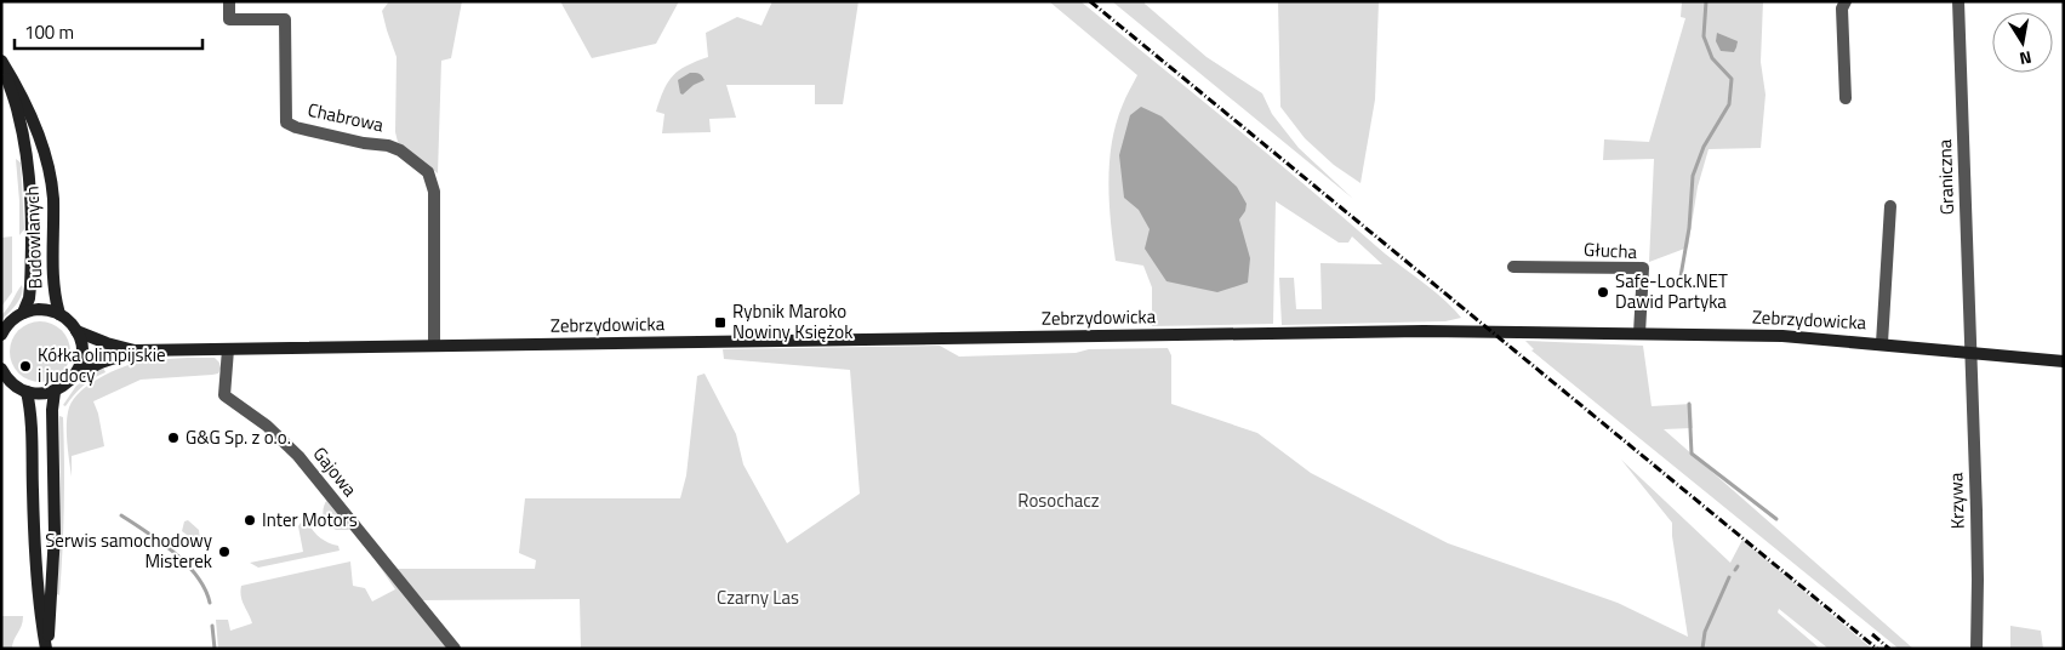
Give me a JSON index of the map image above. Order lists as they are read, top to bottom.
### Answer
{
  "streets": {
    "street": [
      "Chabrowa",
      "Graniczna",
      "Budowlanych",
      "Głucha",
      "Zebrzydowicka",
      "Gajowa",
      "Krzywa"
    ]
  },
  "crossings": [
    ["Chabrowa", "Zebrzydowicka"],
    ["Graniczna", "Zebrzydowicka"],
    ["Graniczna", "Krzywa"],
    ["Głucha", "Zebrzydowicka"],
    ["Zebrzydowicka", "Gajowa"],
    ["Zebrzydowicka", "Krzywa"]
  ],
  "parks": ["Rosochacz", "Czarny Las"],
  "places": {
    "other": [
      "Safe-Lock.NET Dawid Partyka",
      "Kółka olimpijskie i judocy",
      "G&G Sp. z o.o.",
      "Inter Motors",
      "Serwis samochodowy Misterek"
    ],
    "transit": ["Rybnik Maroko Nowiny Księżok"]
  },
  "scale_bar": "100 m",
  "north": "bottom"
}
